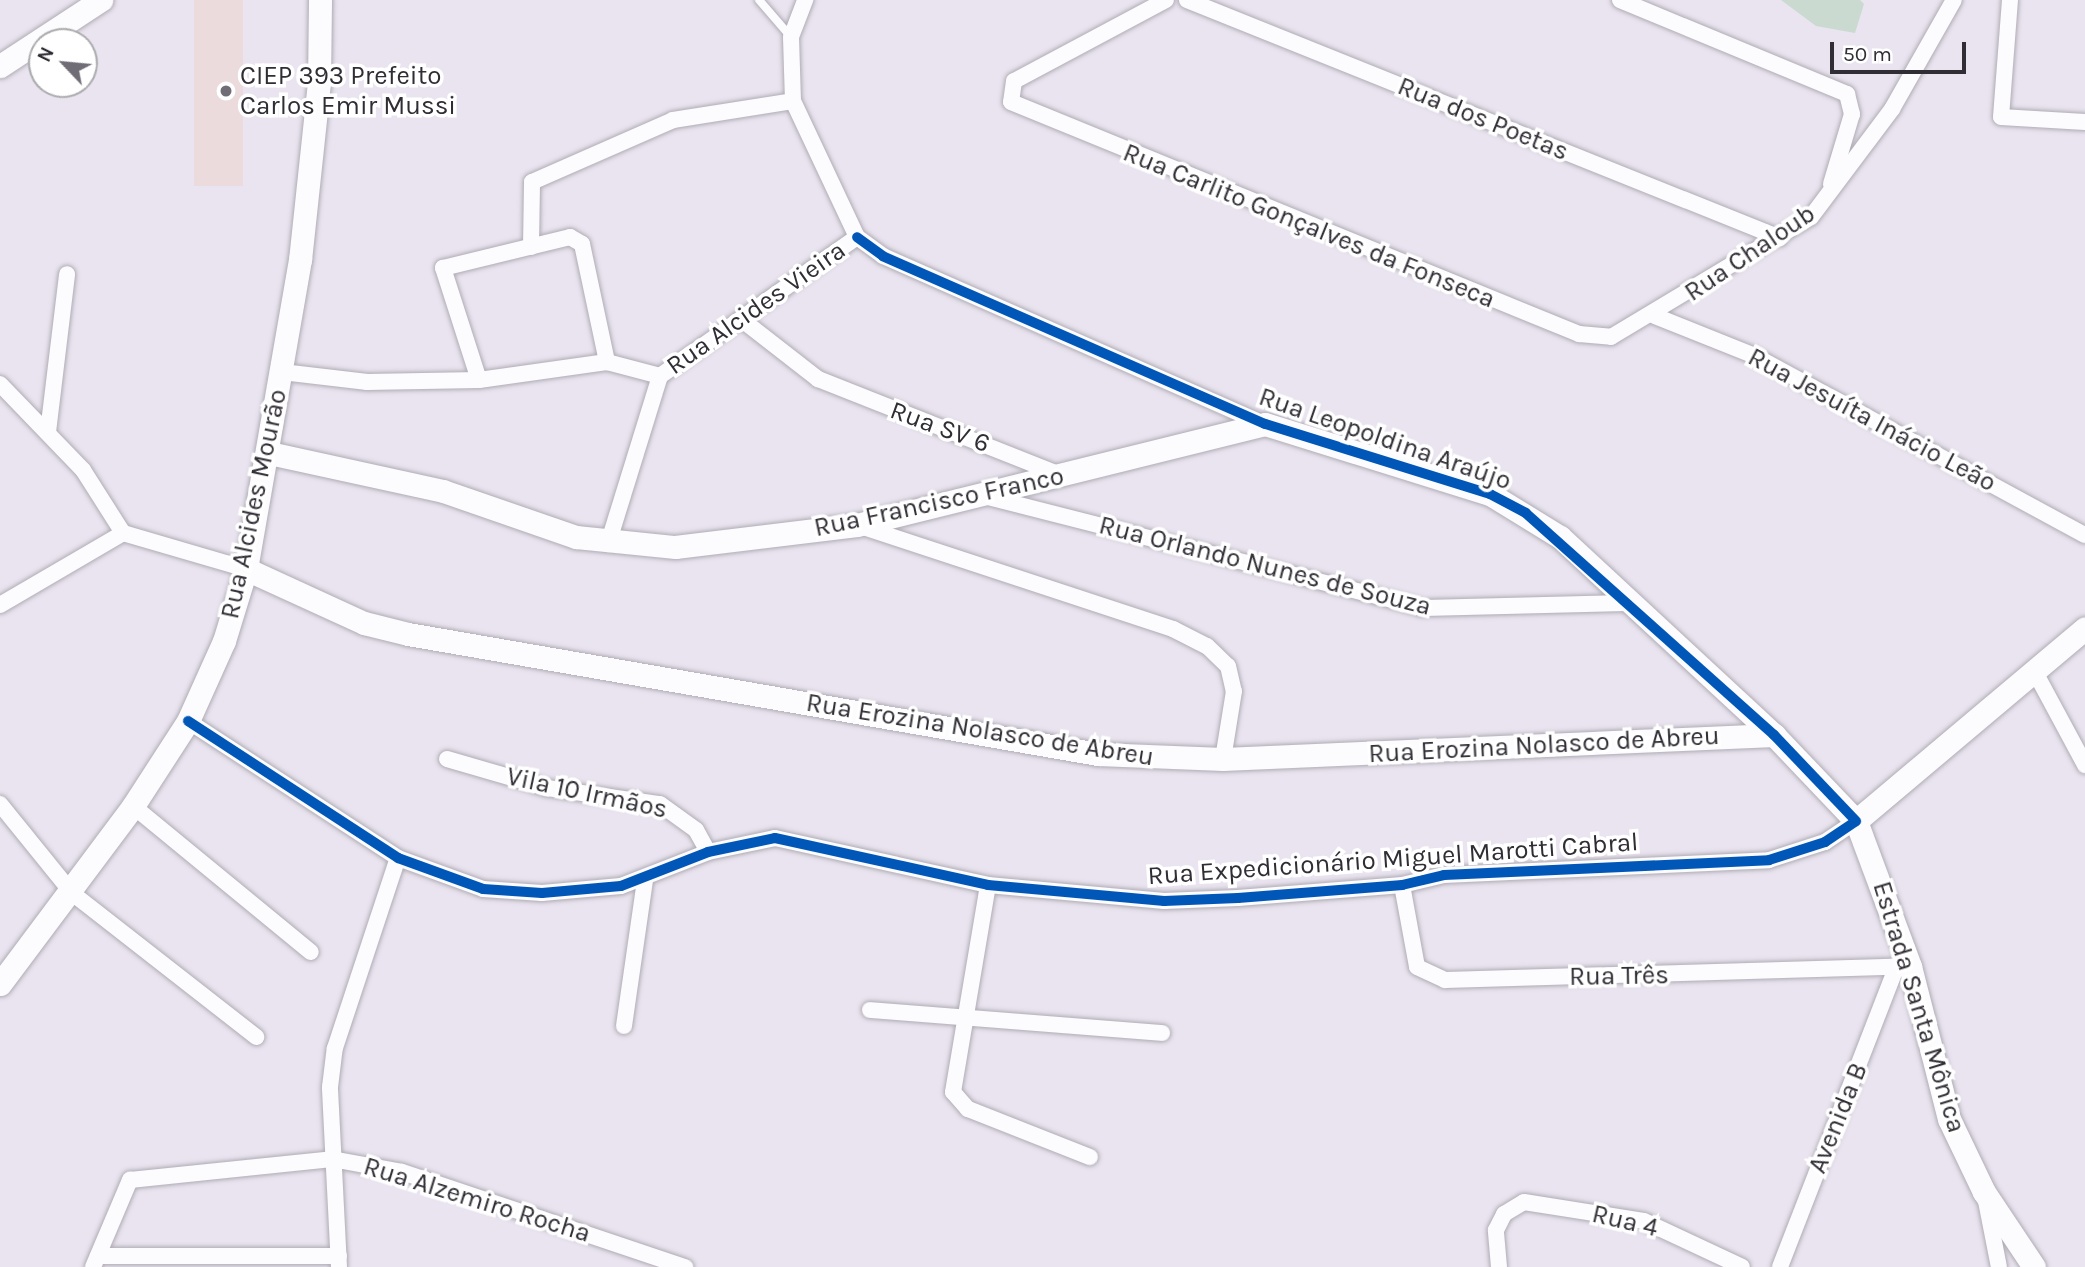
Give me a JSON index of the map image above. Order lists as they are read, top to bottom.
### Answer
{
  "streets": {
    "street": [
      "Rua dos Poetas",
      "Rua Carlito Gonçalves da Fonseca",
      "Rua Chaloub",
      "Rua Alcides Vieira",
      "Rua Jesuíta Inácio Leão",
      "Rua SV 6",
      "Rua Leopoldina Araújo",
      "Rua Francisco Franco",
      "Rua Alcides Mourão",
      "Rua Orlando Nunes de Souza",
      "Rua Erozina Nolasco de Abreu",
      "Vila 10 Irmãos",
      "Rua Expedicionário Miguel Marotti Cabral",
      "Rua Três",
      "Estrada Santa Mônica",
      "Avenida B",
      "Rua Alzemiro Rocha",
      "Rua 4"
    ]
  },
  "crossings": [
    ["Rua dos Poetas", "Rua Chaloub"],
    ["Rua Carlito Gonçalves da Fonseca", "Rua Chaloub"],
    ["Rua Chaloub", "Rua Jesuíta Inácio Leão"],
    ["Rua Alcides Vieira", "Rua SV 6"],
    ["Rua Alcides Vieira", "Rua Leopoldina Araújo"],
    ["Rua Alcides Vieira", "Rua Francisco Franco"],
    ["Rua SV 6", "Rua Francisco Franco"],
    ["Rua Leopoldina Araújo", "Rua Francisco Franco"],
    ["Rua Leopoldina Araújo", "Rua Orlando Nunes de Souza"],
    ["Rua Leopoldina Araújo", "Rua Erozina Nolasco de Abreu"],
    ["Rua Leopoldina Araújo", "Rua Expedicionário Miguel Marotti Cabral"],
    ["Rua Leopoldina Araújo", "Estrada Santa Mônica"],
    ["Rua Francisco Franco", "Rua Alcides Mourão"],
    ["Rua Francisco Franco", "Rua Orlando Nunes de Souza"],
    ["Rua Alcides Mourão", "Rua Erozina Nolasco de Abreu"],
    ["Rua Alcides Mourão", "Rua Expedicionário Miguel Marotti Cabral"],
    ["Vila 10 Irmãos", "Rua Expedicionário Miguel Marotti Cabral"],
    ["Rua Expedicionário Miguel Marotti Cabral", "Rua Três"],
    ["Rua Expedicionário Miguel Marotti Cabral", "Estrada Santa Mônica"],
    ["Rua Três", "Estrada Santa Mônica"],
    ["Rua Três", "Avenida B"],
    ["Estrada Santa Mônica", "Avenida B"]
  ],
  "places": ["CIEP 393 Prefeito Carlos Emir Mussi"],
  "scale_bar": "50 m",
  "north": "top left"
}
